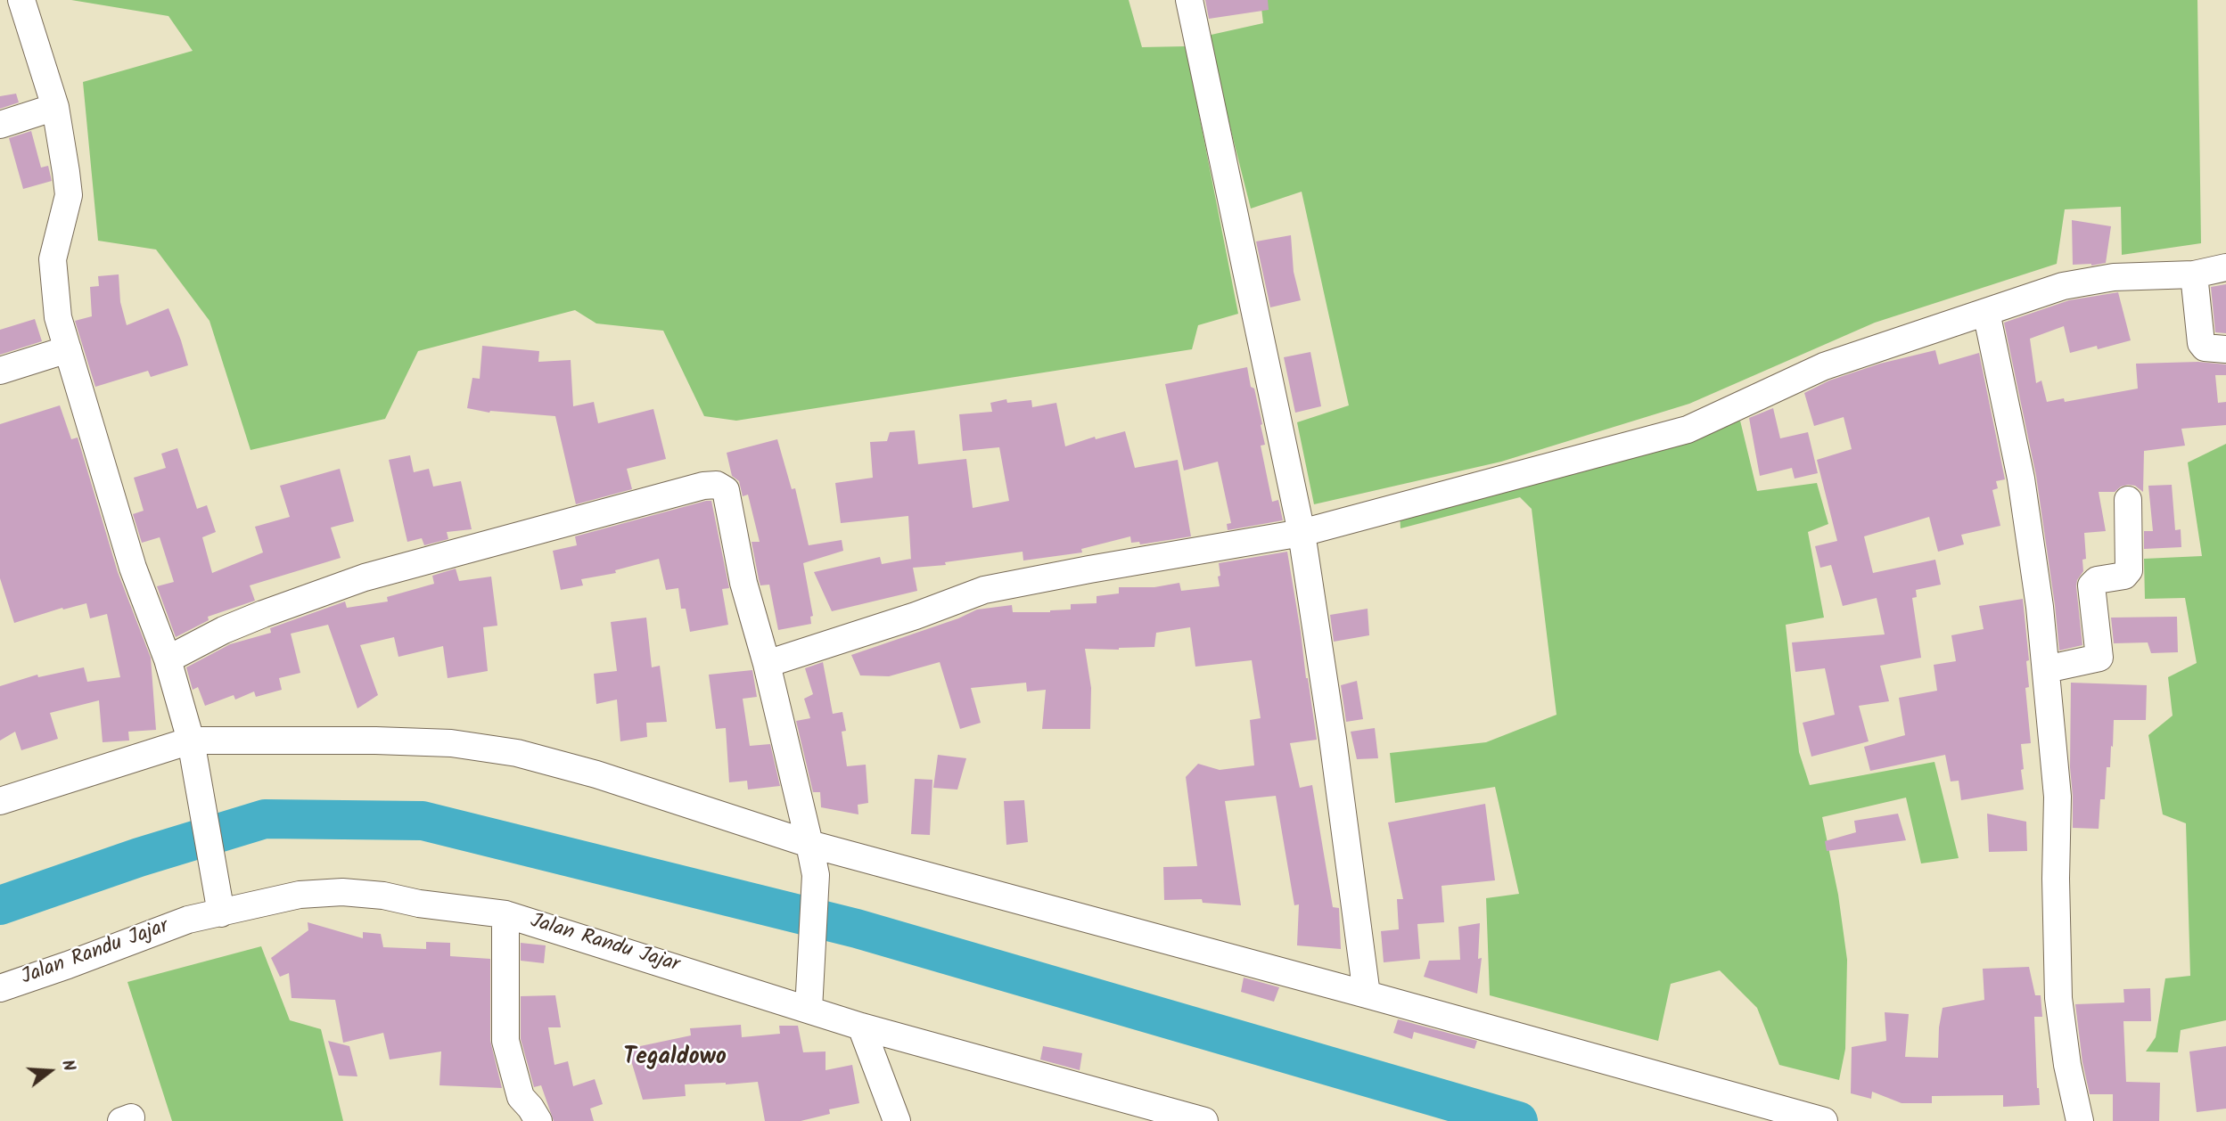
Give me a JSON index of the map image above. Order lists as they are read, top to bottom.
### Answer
{
  "streets": {
    "street": ["Jalan Randu Jajar"]
  },
  "districts": ["Tegaldowo"],
  "north": "right"
}
